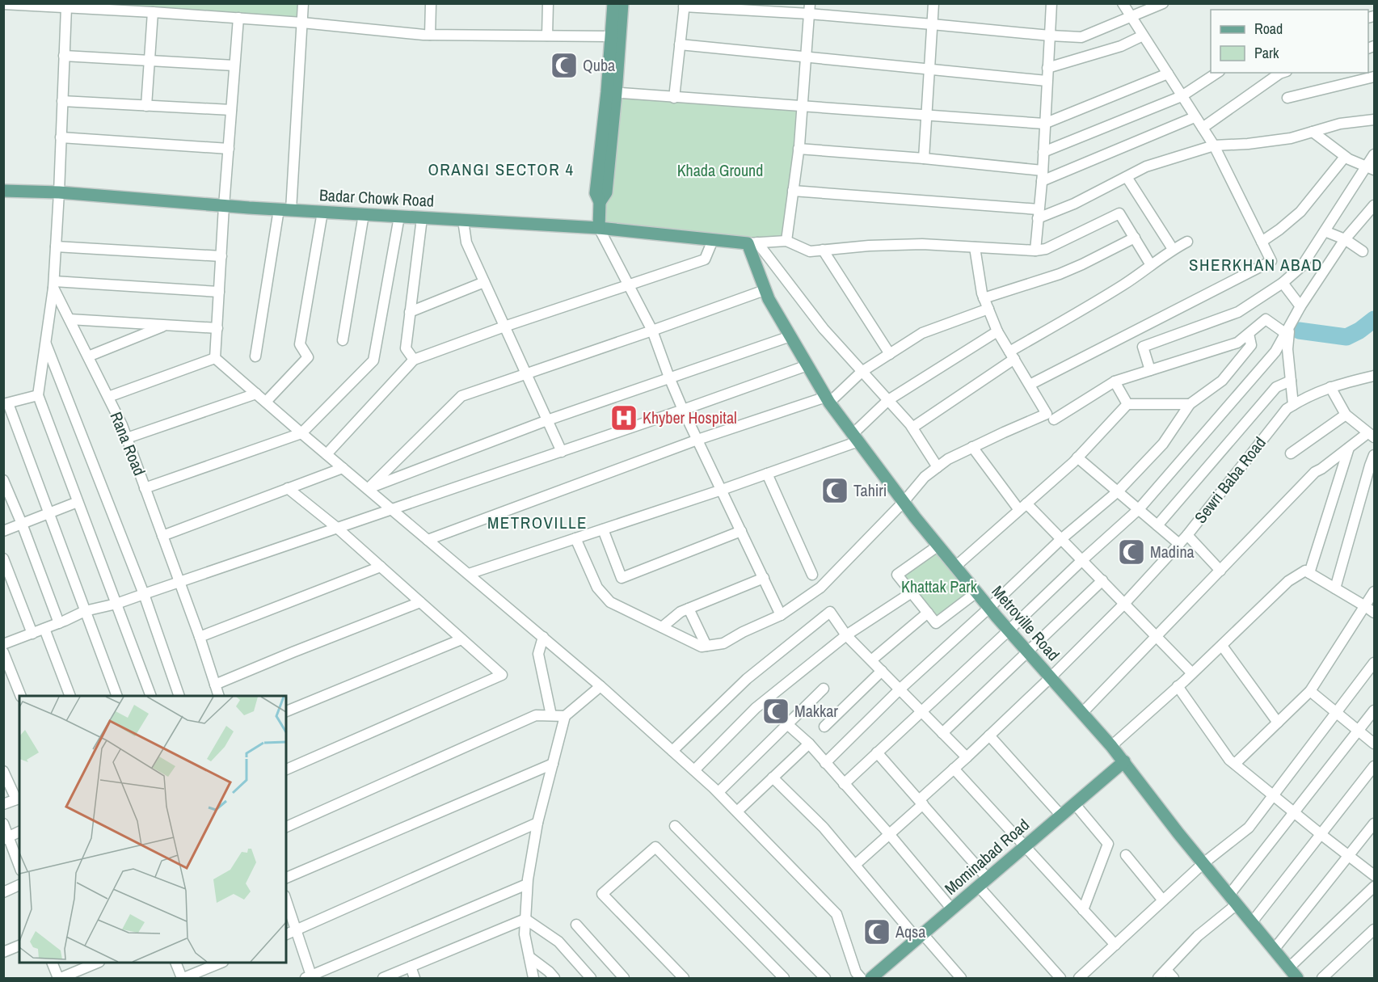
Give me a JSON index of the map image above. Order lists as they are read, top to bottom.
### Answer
{
  "streets": {
    "main road": ["Badar Chowk Road", "Metroville Road", "Mominabad Road"],
    "street": ["Rana Road", "Sewri Baba Road"]
  },
  "crossings": [
    ["Badar Chowk Road", "Rana Road"],
    ["Badar Chowk Road", "Metroville Road"],
    ["Sewri Baba Road", "Metroville Road"],
    ["Metroville Road", "Mominabad Road"]
  ],
  "districts": ["ORANGI SECTOR 4", "SHERKHAN ABAD", "METROVILLE"],
  "parks": ["Khada Ground", "Khattak Park"],
  "places": {
    "mosque": [
      "Quba",
      "Tahiri",
      "Madina",
      "Makkar",
      "Aqsa"
    ],
    "hospital": ["Khyber Hospital"]
  },
  "legend": ["Road", "Park"]
}
